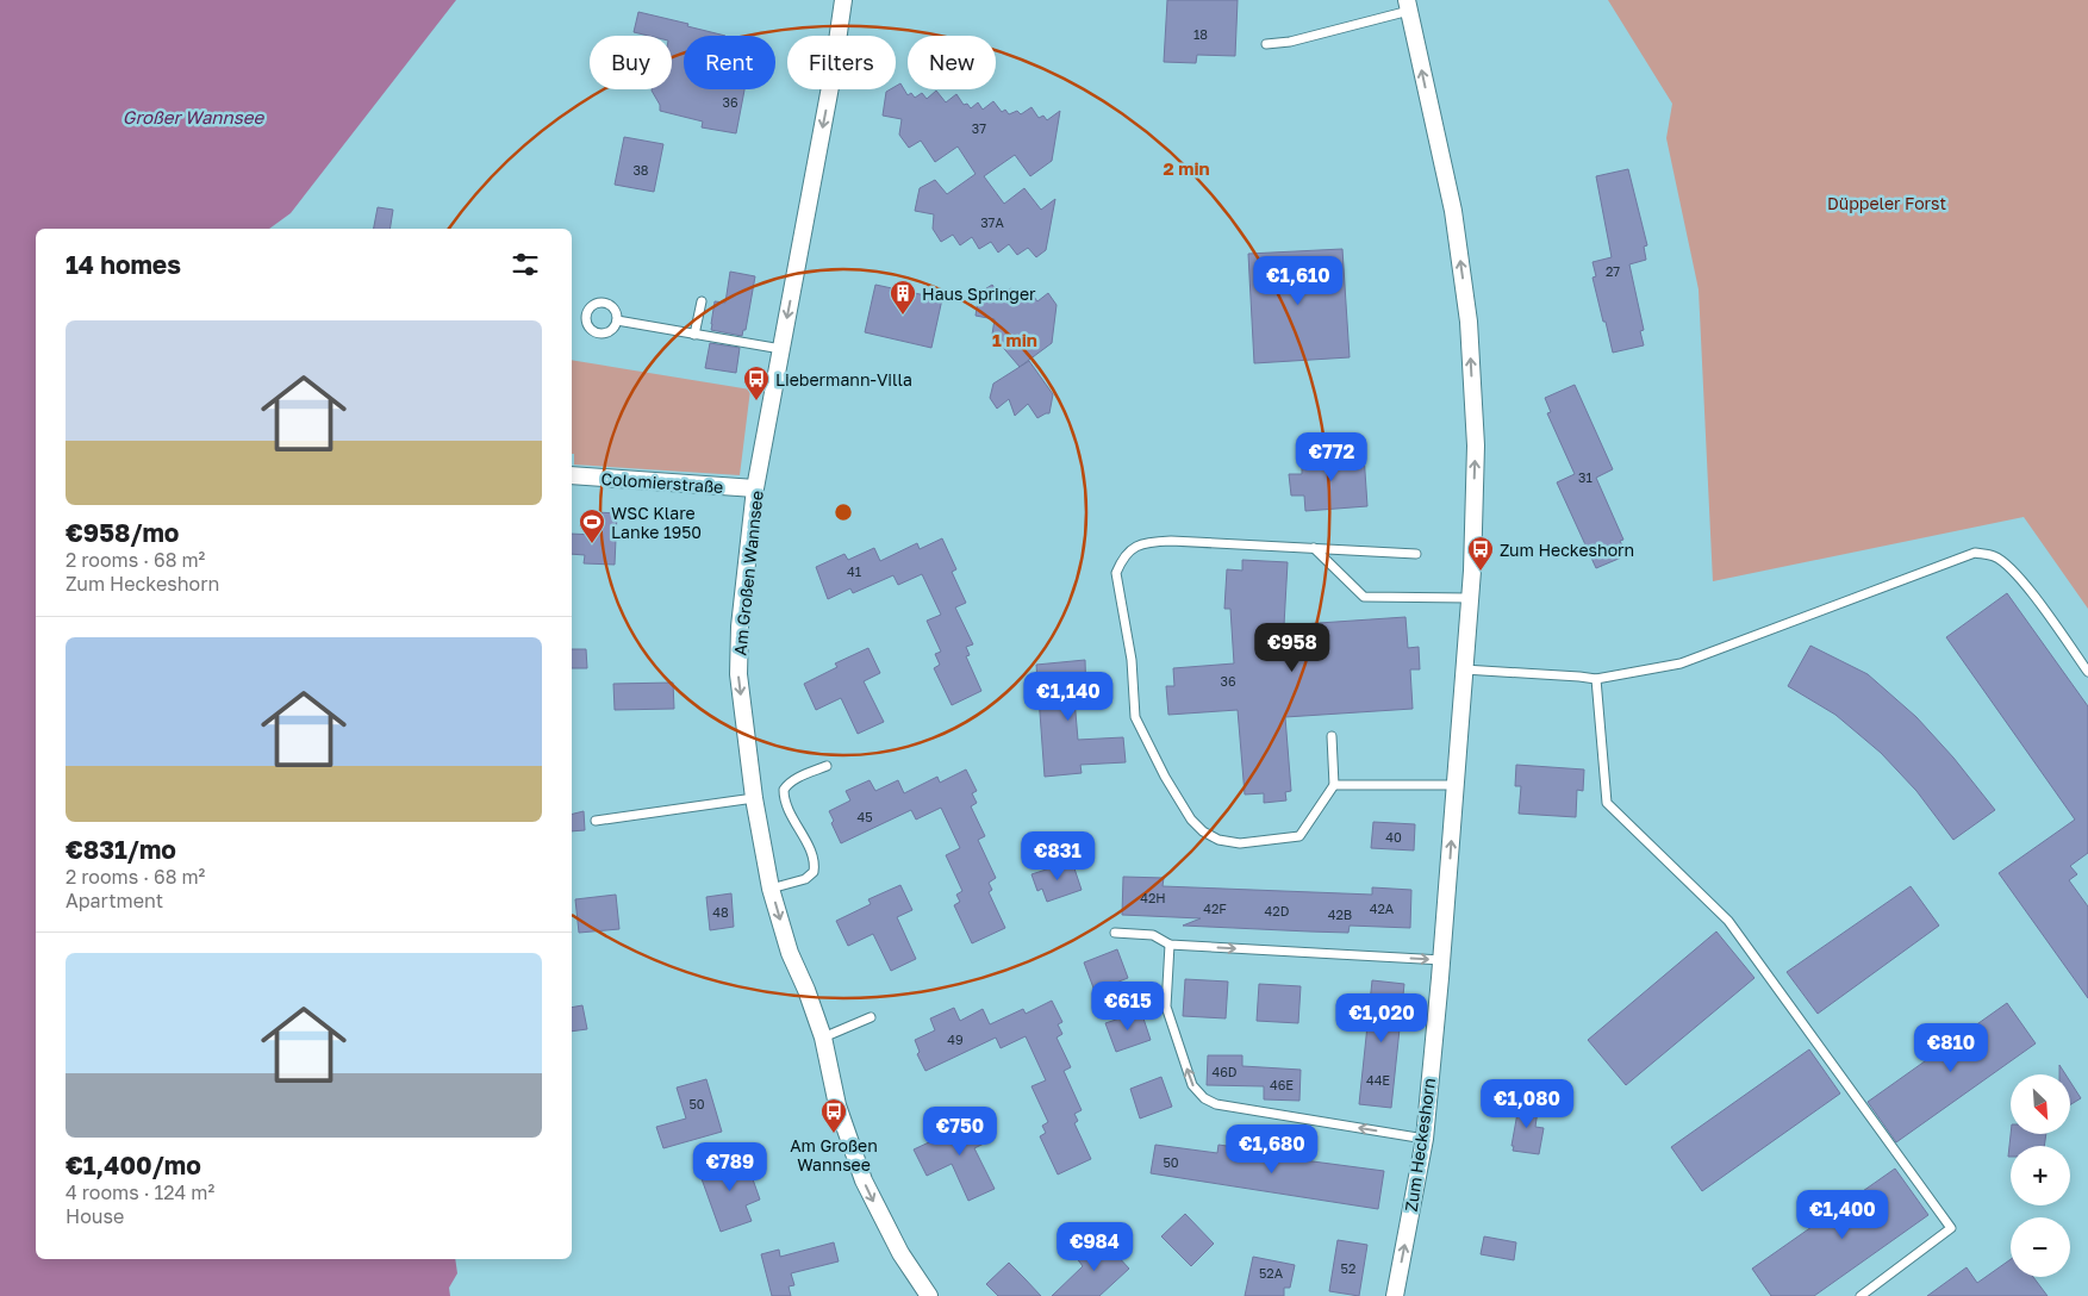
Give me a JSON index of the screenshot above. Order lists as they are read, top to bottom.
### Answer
{
  "streets": {
    "street": ["Colomierstraße", "Am Großen Wannsee", "Zum Heckeshorn"]
  },
  "crossings": [
    ["Colomierstraße", "Am Großen Wannsee"]
  ],
  "one_way": ["Am Großen Wannsee", "Zum Heckeshorn"],
  "water": ["Großer Wannsee"],
  "parks": ["Düppeler Forst"],
  "places": {
    "building": ["Haus Springer"],
    "bus stop": ["Liebermann-Villa", "Zum Heckeshorn", "Am Großen Wannsee"],
    "sports": ["WSC Klare Lanke 1950"]
  },
  "house_numbers": [
    "18",
    "36",
    "37",
    "38",
    "37A",
    "27",
    "31",
    "41",
    "36",
    "45",
    "40",
    "42H",
    "42F",
    "42A",
    "42D",
    "48",
    "42B",
    "49",
    "46D",
    "44E",
    "46E",
    "50",
    "50",
    "52",
    "52A"
  ],
  "north": "bottom right",
  "page": {
    "chip": [
      "Buy",
      "Rent",
      "Filters",
      "New"
    ],
    "heading": "14 homes",
    "price": [
      "€1,610",
      "€772",
      "€958",
      "€1,140",
      "€831",
      "€615",
      "€1,020",
      "€810",
      "€1,080",
      "€750",
      "€1,680",
      "€789",
      "€1,400",
      "€984"
    ],
    "list": [
      {
        "name": "€958/mo",
        "note": "2 rooms · 68 m² · Zum Heckeshorn"
      },
      {
        "name": "€831/mo",
        "note": "2 rooms · 68 m² · Apartment"
      },
      {
        "name": "€1,400/mo",
        "note": "4 rooms · 124 m² · House"
      }
    ],
    "map_buttons": ["+", "−"]
  },
  "rings": ["2 min", "1 min"]
}
